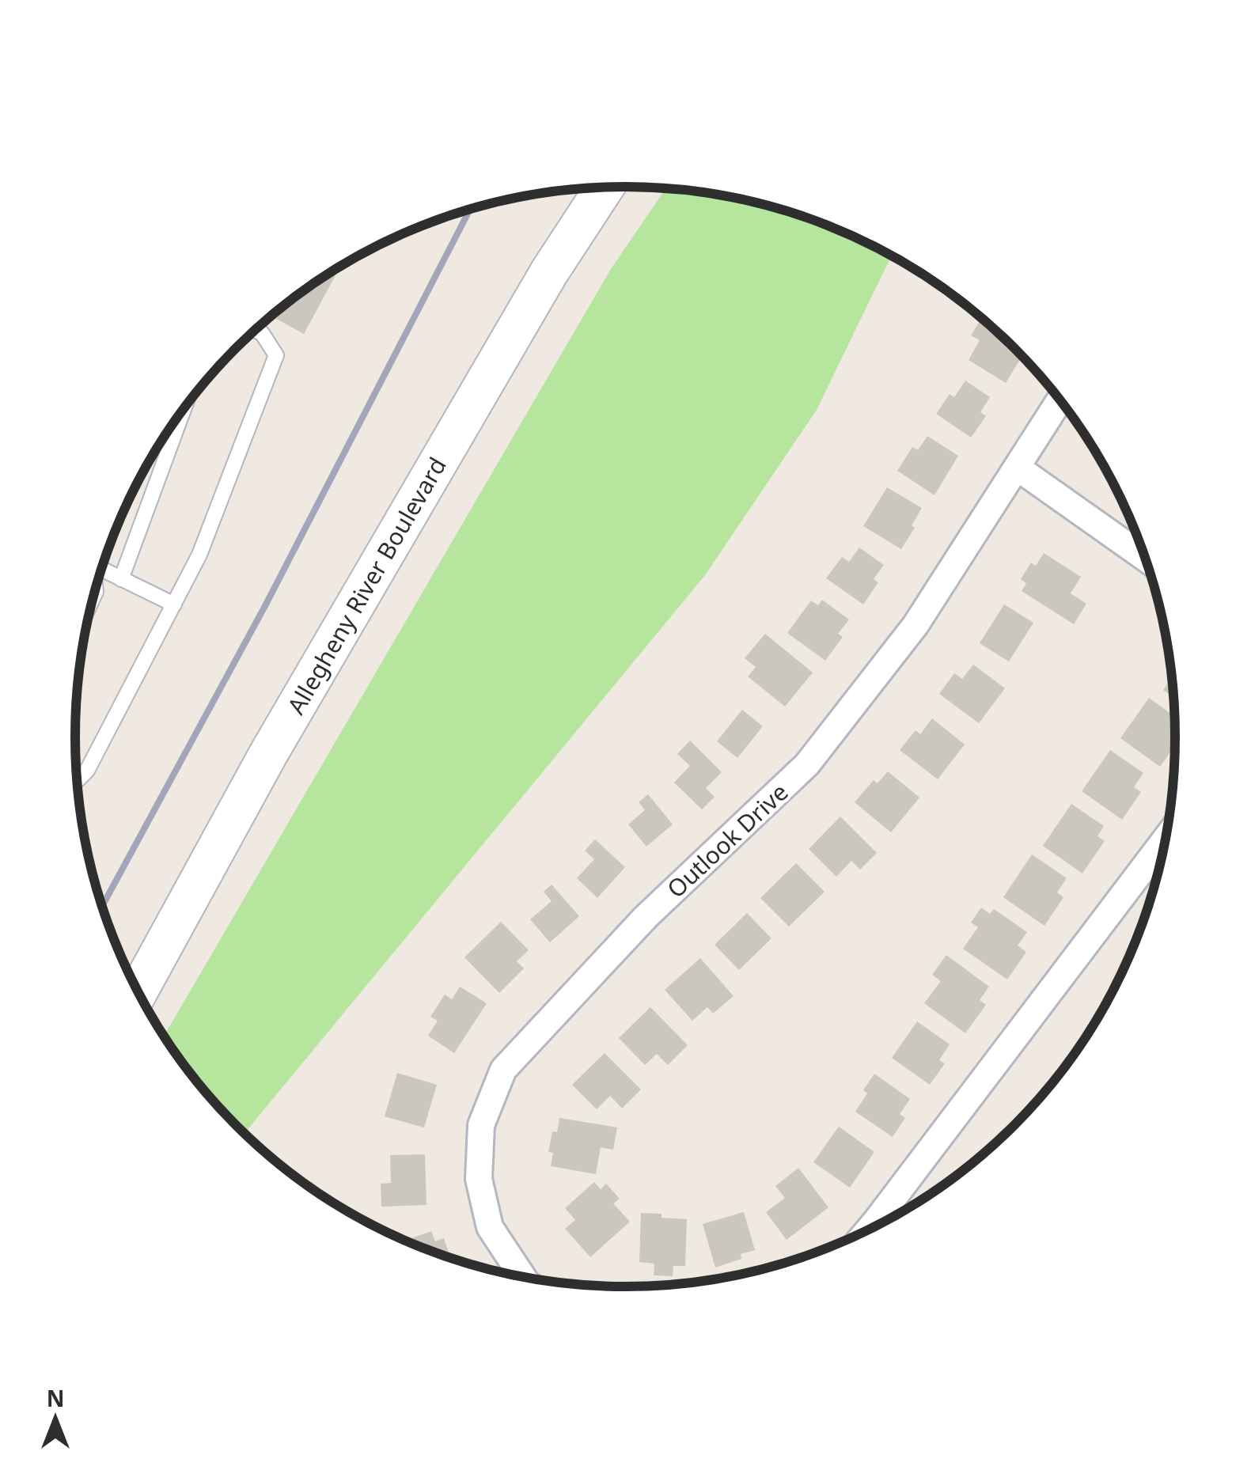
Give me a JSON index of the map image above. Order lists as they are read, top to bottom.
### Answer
{
  "streets": {
    "main road": ["Allegheny River Boulevard"],
    "street": ["Outlook Drive"]
  },
  "north": "top"
}
